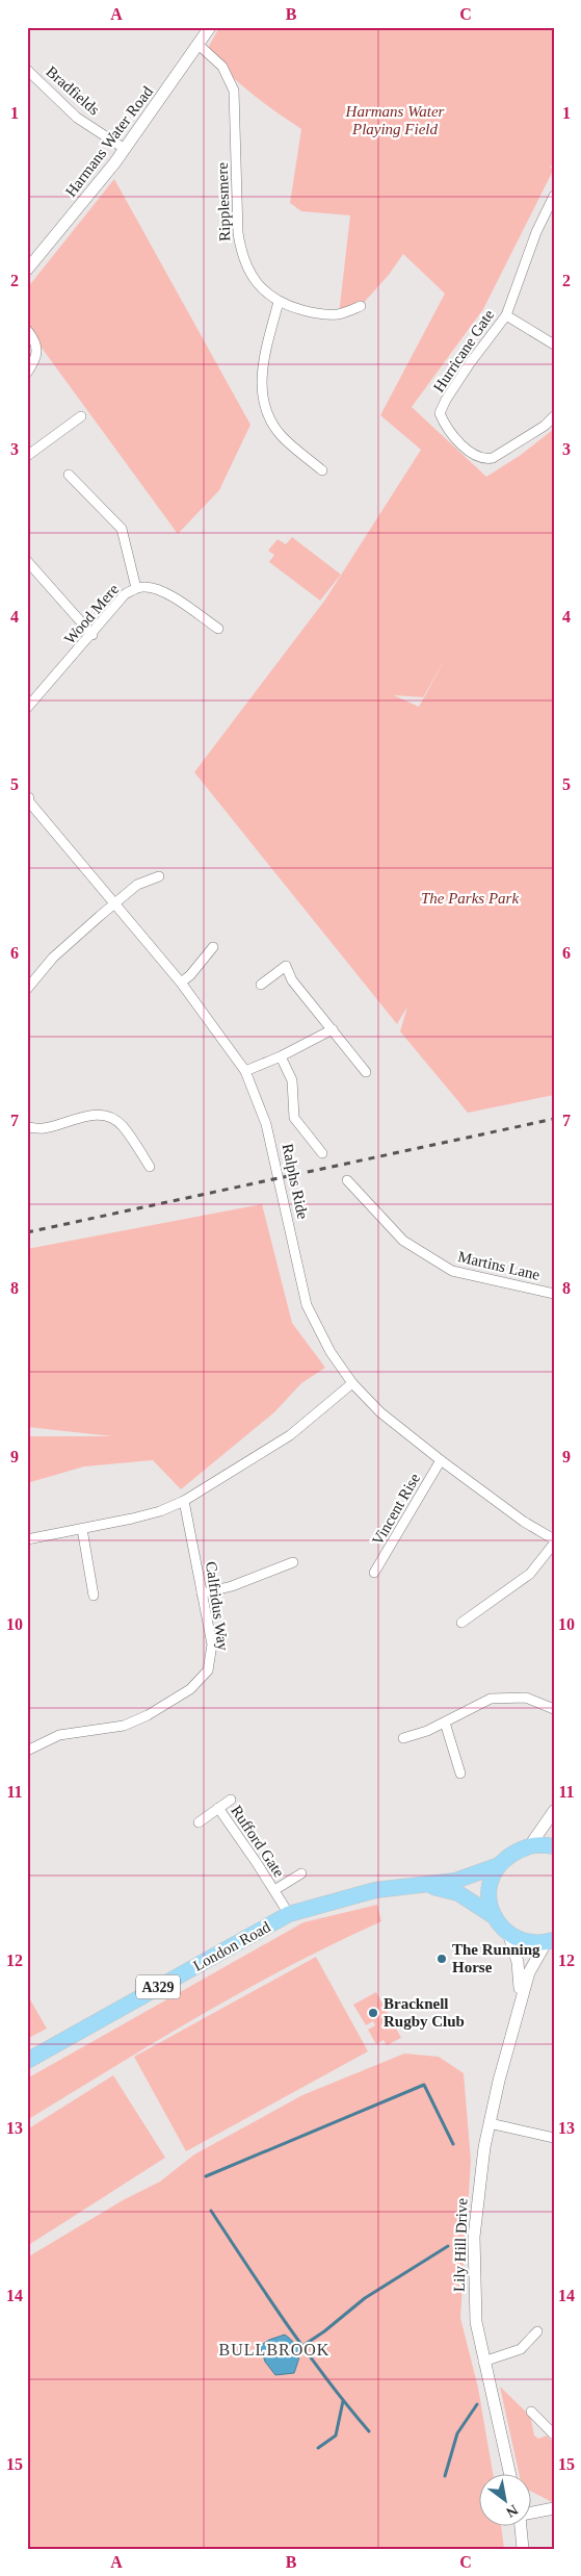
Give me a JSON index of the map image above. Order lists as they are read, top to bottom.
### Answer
{
  "streets": {
    "main road": ["London Road", "A329"],
    "street": [
      "Bradfields",
      "Harmans Water Road",
      "Ripplesmere",
      "Hurricane Gate",
      "Wood Mere",
      "Ralphs Ride",
      "Martins Lane",
      "Vincent Rise",
      "Calfridus Way",
      "Rufford Gate",
      "Lily Hill Drive"
    ]
  },
  "crossings": [
    ["Bradfields", "Harmans Water Road"],
    ["Harmans Water Road", "Ripplesmere"],
    ["Ralphs Ride", "Vincent Rise"],
    ["Rufford Gate", "London Road"],
    ["London Road", "A329"],
    ["A329", "Lily Hill Drive"]
  ],
  "districts": ["BULLBROOK"],
  "parks": ["Harmans Water Playing Field", "The Parks Park"],
  "places": ["The Running Horse", "Bracknell Rugby Club"],
  "north": "bottom right",
  "grid": {
    "columns": ["A", "B", "C"],
    "rows": [
      "1",
      "2",
      "3",
      "4",
      "5",
      "6",
      "7",
      "8",
      "9",
      "10",
      "11",
      "12",
      "13",
      "14",
      "15"
    ]
  }
}
